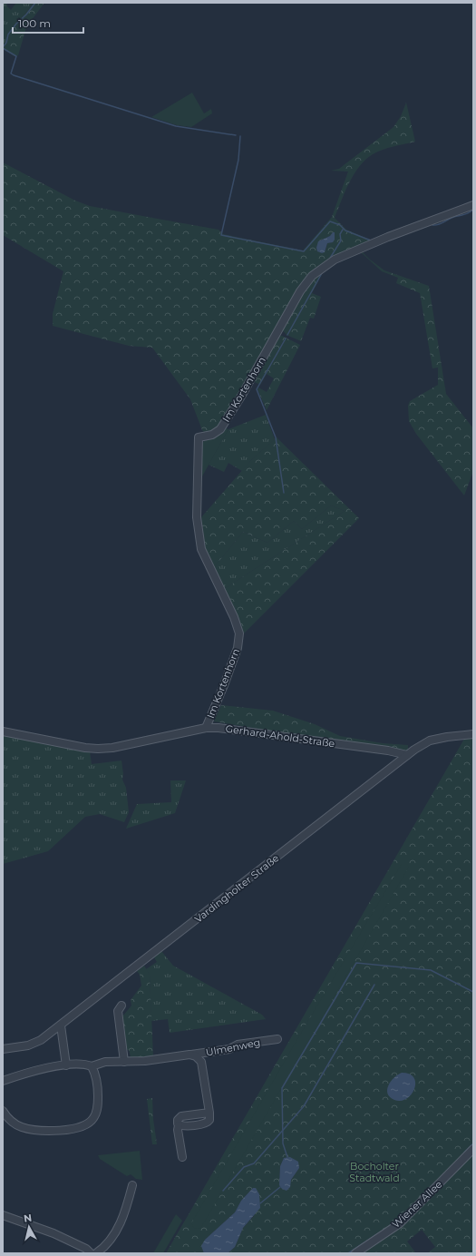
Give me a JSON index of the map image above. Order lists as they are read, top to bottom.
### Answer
{
  "streets": {
    "street": [
      "Im Kortenhorn",
      "Gerhard-Ahold-Straße",
      "Vardingholter Straße",
      "Ulmenweg",
      "Wiener Allee"
    ]
  },
  "crossings": [
    ["Im Kortenhorn", "Gerhard-Ahold-Straße"],
    ["Gerhard-Ahold-Straße", "Vardingholter Straße"]
  ],
  "parks": ["Bocholter Stadtwald"],
  "scale_bar": "100 m",
  "north": "top"
}
